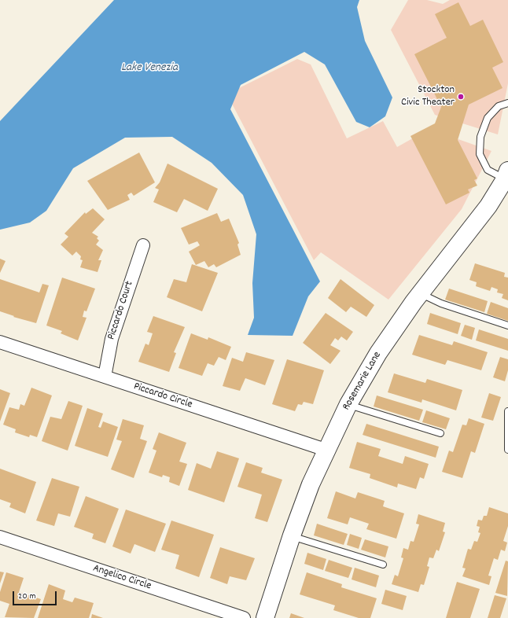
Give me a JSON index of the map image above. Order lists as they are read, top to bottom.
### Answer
{
  "streets": {
    "street": [
      "Piccardo Court",
      "Rosemarie Lane",
      "Piccardo Circle",
      "Angelico Circle"
    ]
  },
  "crossings": [
    ["Piccardo Court", "Piccardo Circle"],
    ["Rosemarie Lane", "Piccardo Circle"]
  ],
  "water": ["Lake Venezia"],
  "places": ["Stockton Civic Theater"],
  "scale_bar": "20 m"
}
